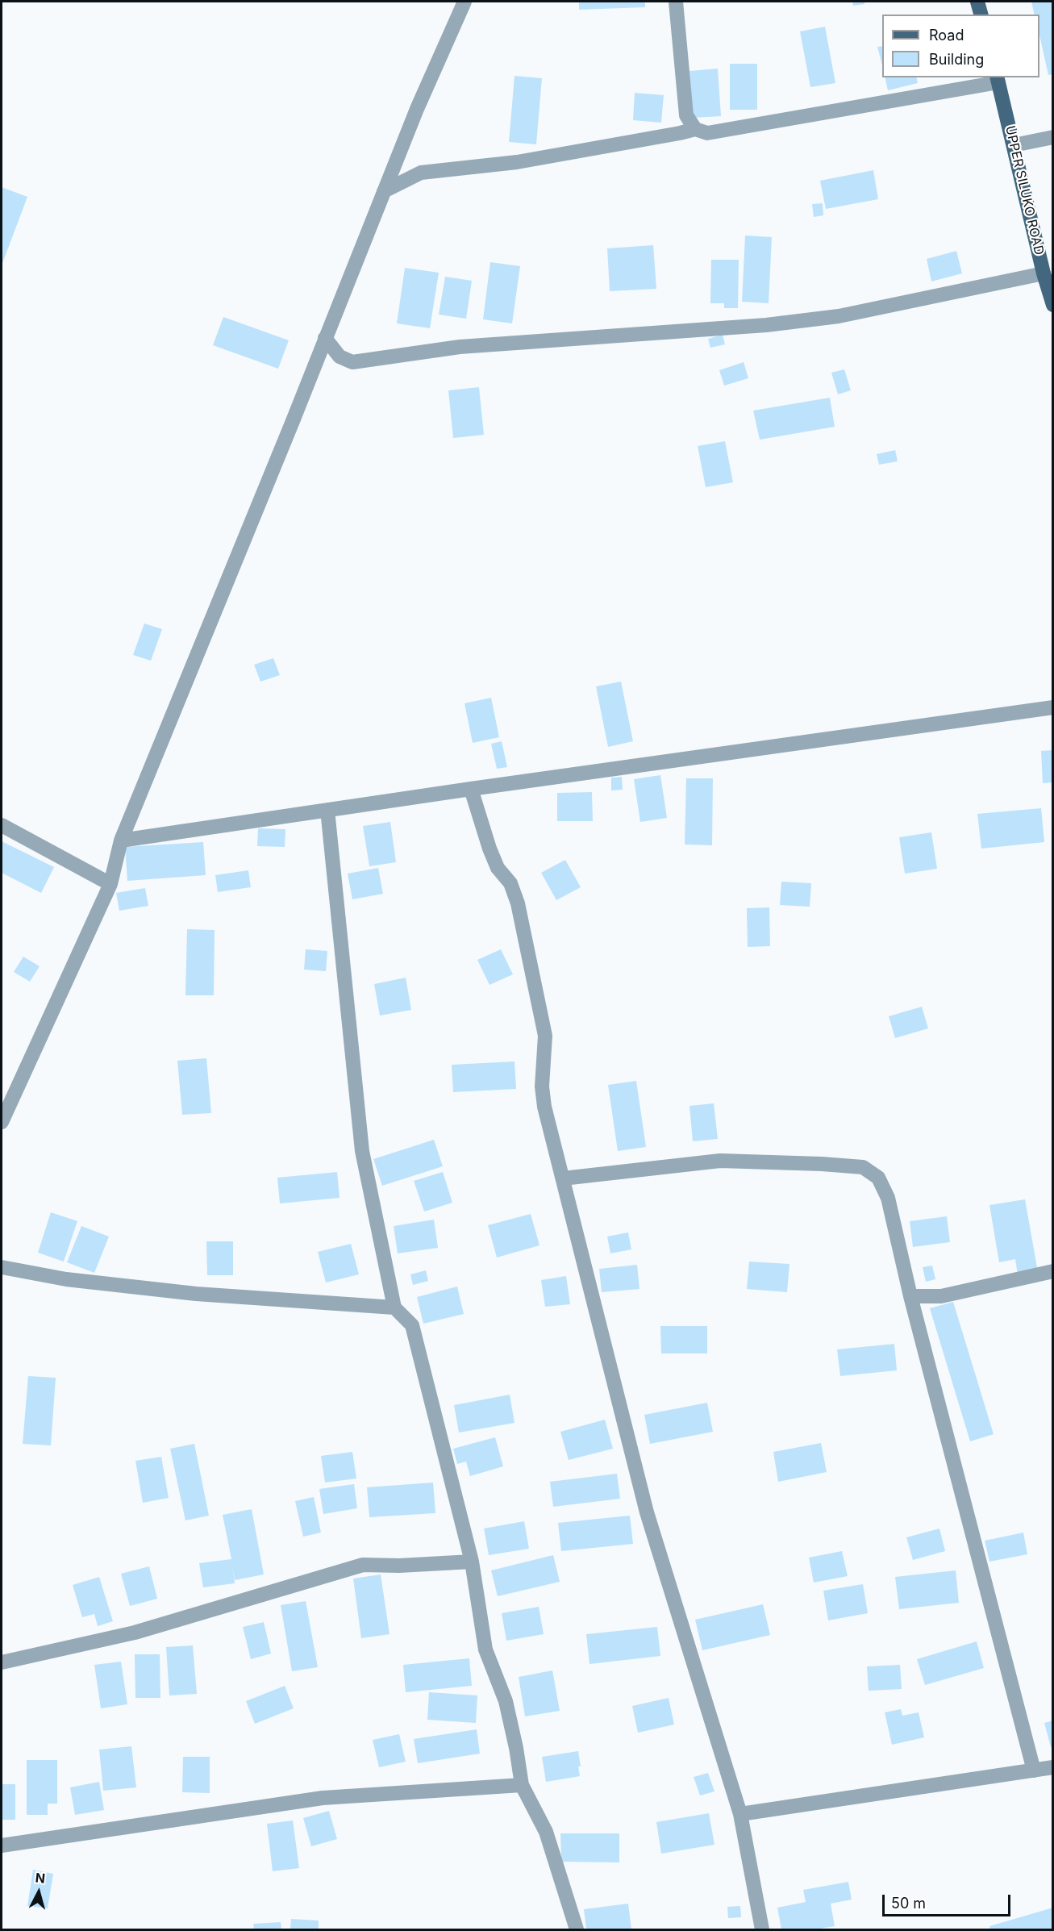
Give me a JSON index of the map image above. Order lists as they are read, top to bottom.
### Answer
{
  "streets": {
    "main road": ["UPPER SILUKO ROAD"]
  },
  "legend": ["Road", "Building"],
  "scale_bar": "50 m",
  "north": "top"
}
